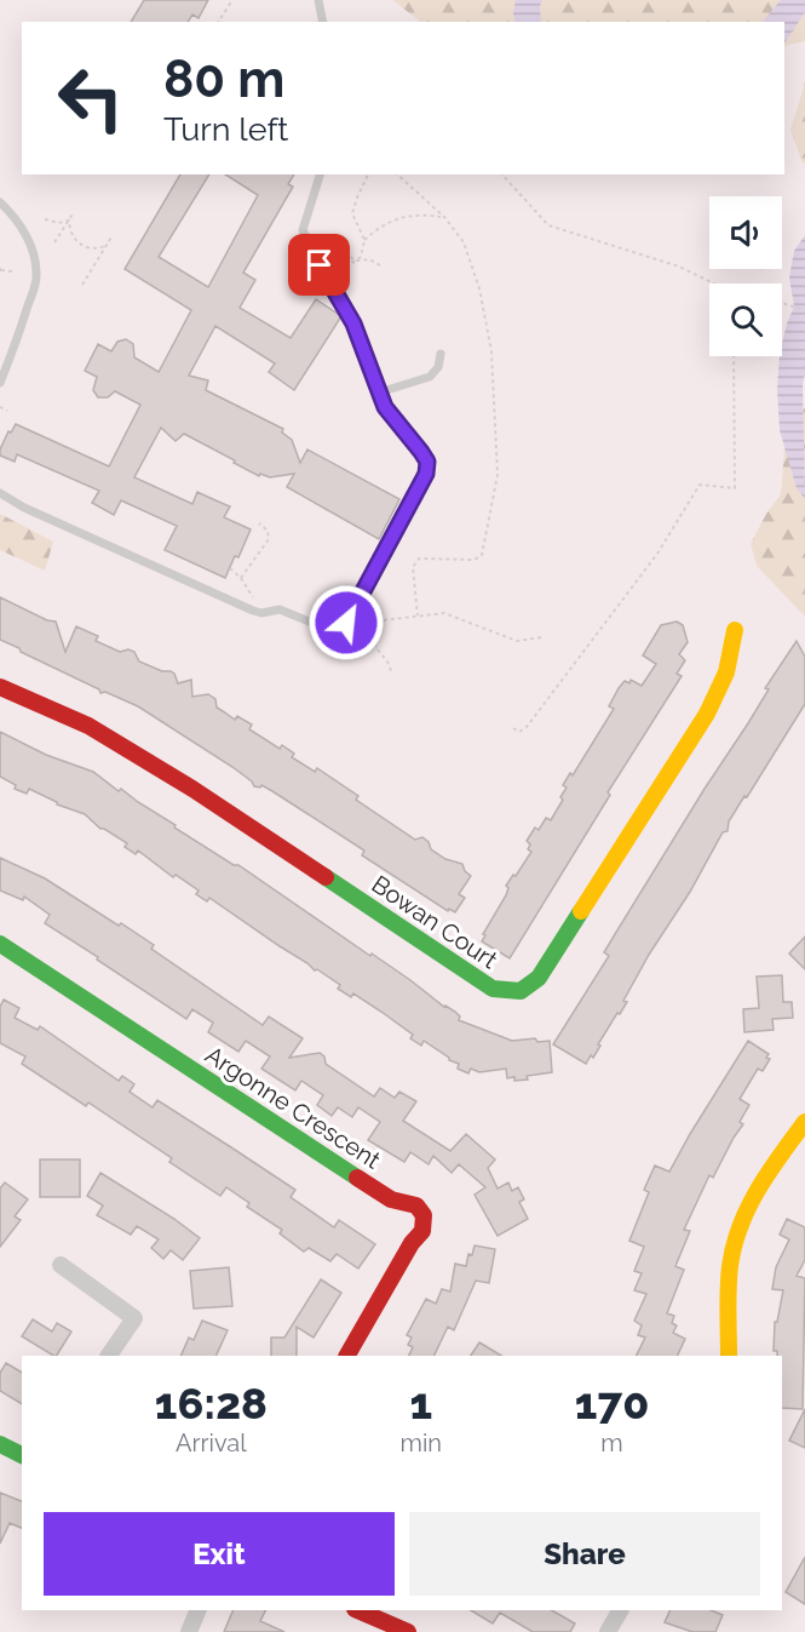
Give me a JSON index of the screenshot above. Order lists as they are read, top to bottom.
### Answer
{
  "streets": {
    "street": ["Bowan Court", "Argonne Crescent"]
  },
  "page": {
    "turn": ["80 m", "Turn left"],
    "eta": [
      "16:28",
      "Arrival",
      "1",
      "min",
      "170",
      "m"
    ],
    "buttons": ["Exit", "Share"]
  }
}
